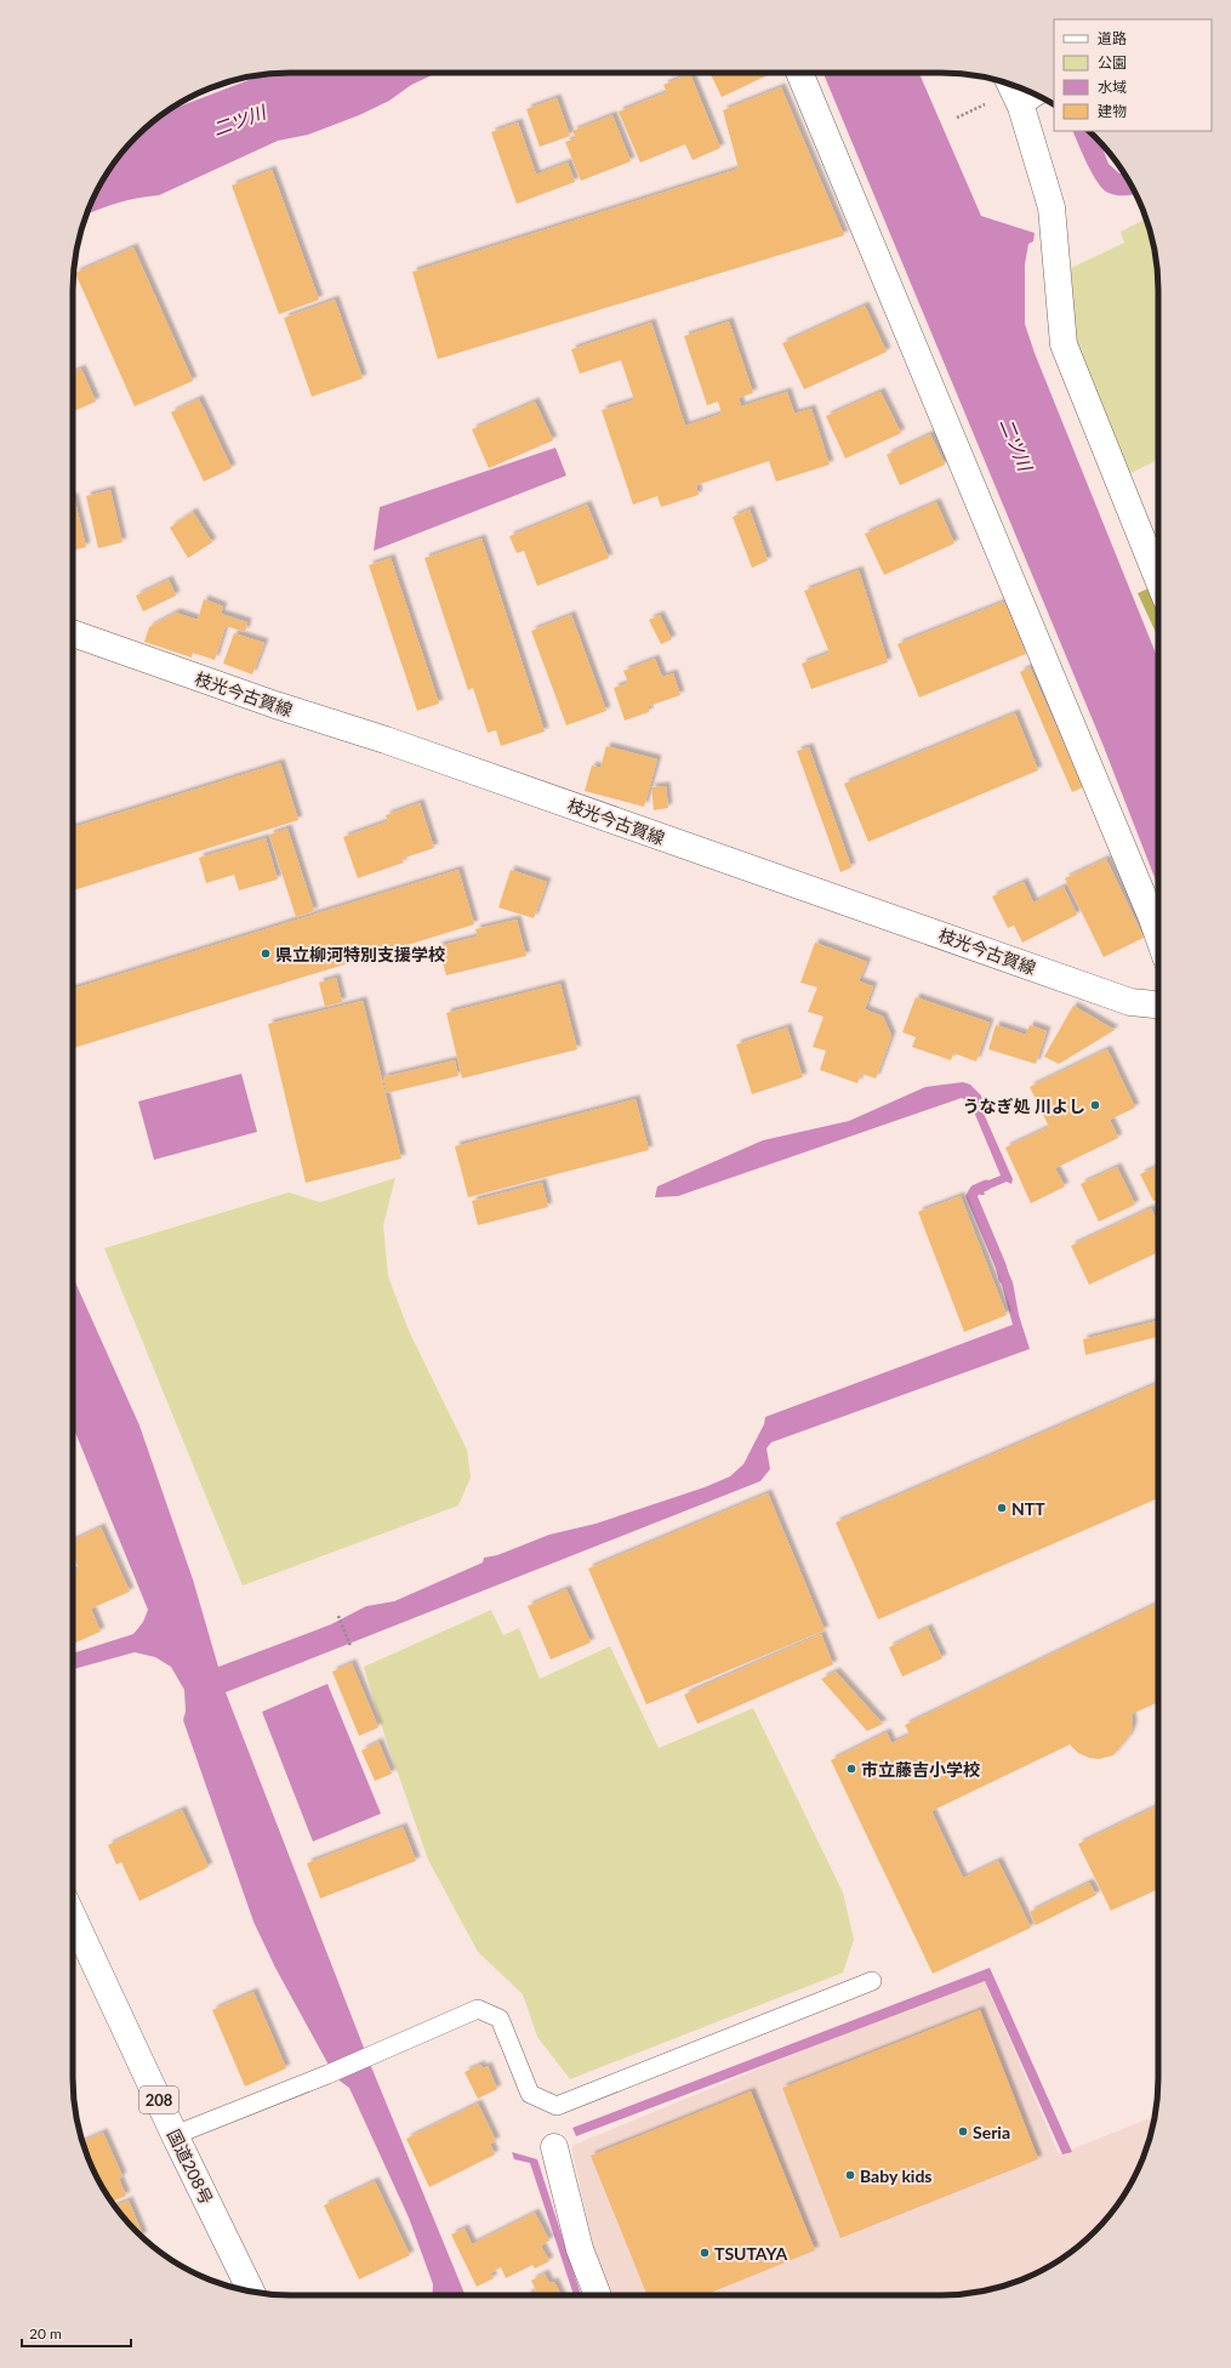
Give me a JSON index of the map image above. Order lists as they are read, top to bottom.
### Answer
{
  "streets": {
    "main road": ["枝光今古賀線", "208", "国道208号"]
  },
  "water": ["二ツ川"],
  "places": [
    "県立柳河特別支援学校",
    "うなぎ処 川よし",
    "NTT",
    "市立藤吉小学校",
    "Seria",
    "Baby kids",
    "TSUTAYA"
  ],
  "legend": [
    "道路",
    "公園",
    "水域",
    "建物"
  ],
  "scale_bar": "20 m"
}
